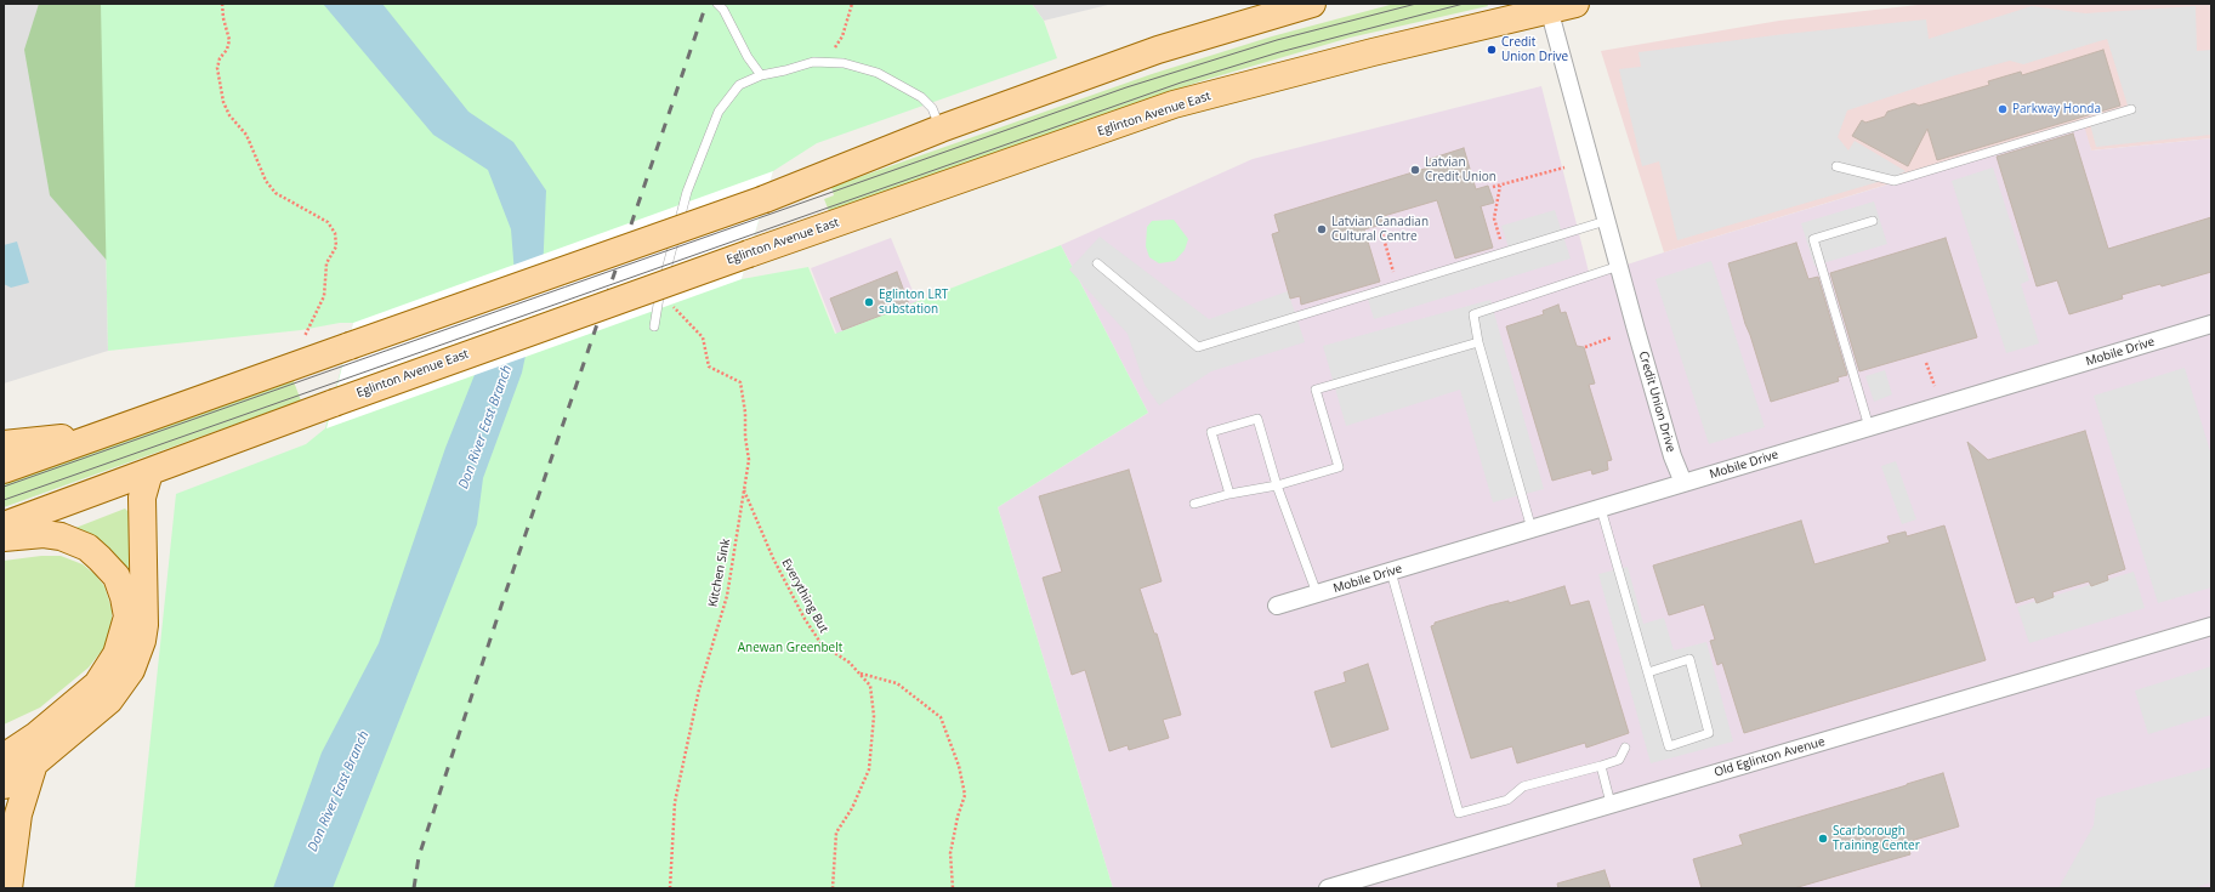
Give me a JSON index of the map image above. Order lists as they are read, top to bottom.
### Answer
{
  "streets": {
    "main road": ["Eglinton Avenue East"],
    "street": ["Mobile Drive", "Credit Union Drive", "Old Eglinton Avenue"],
    "path": ["Kitchen Sink", "Everything But"]
  },
  "crossings": [
    ["Eglinton Avenue East", "Credit Union Drive"],
    ["Mobile Drive", "Credit Union Drive"],
    ["Kitchen Sink", "Everything But"]
  ],
  "water": ["Don River East Branch"],
  "parks": ["Anewan Greenbelt"],
  "places": [
    "Credit Union Drive",
    "Parkway Honda",
    "Latvian Credit Union",
    "Latvian Canadian Cultural Centre",
    "Eglinton LRT substation",
    "Scarborough Training Center"
  ]
}
